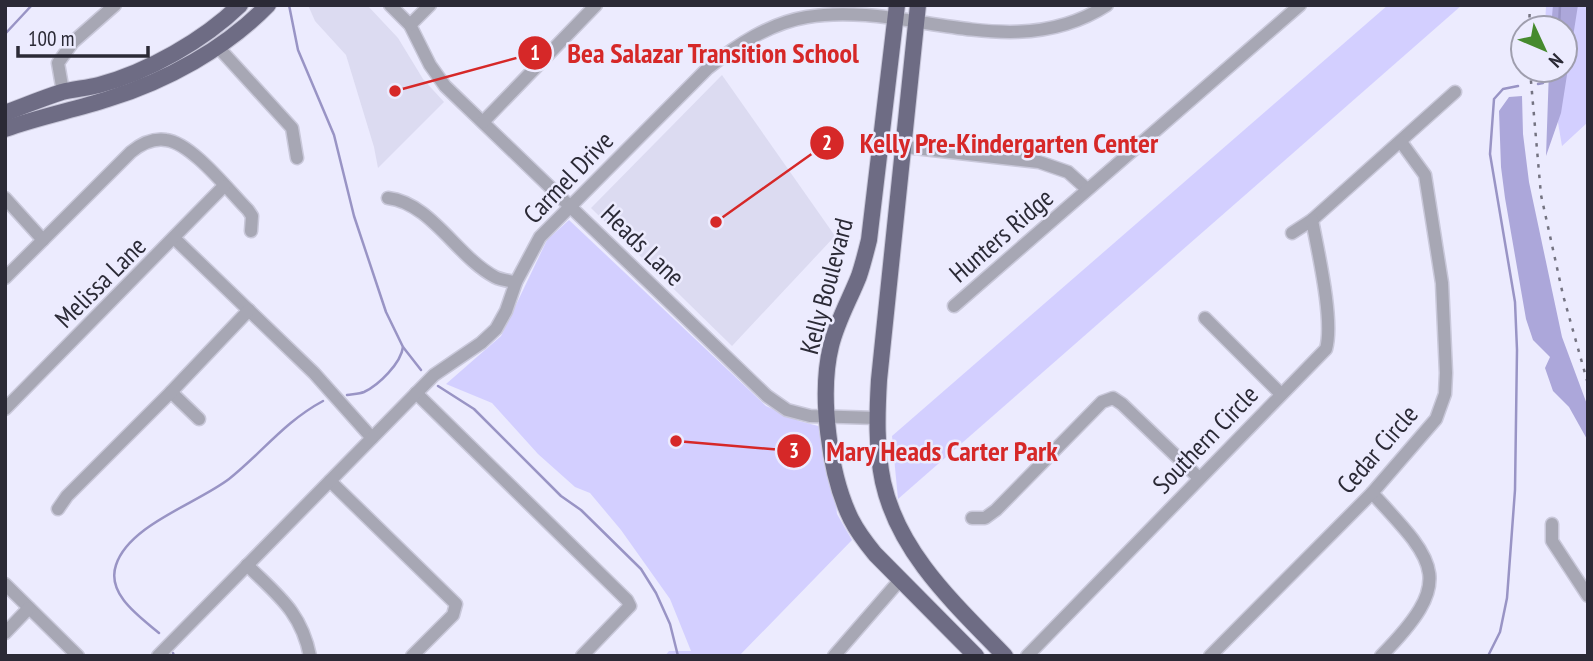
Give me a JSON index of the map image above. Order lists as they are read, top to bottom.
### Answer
{
  "streets": {
    "main road": ["Kelly Boulevard"],
    "street": [
      "Carmel Drive",
      "Hunters Ridge",
      "Heads Lane",
      "Melissa Lane",
      "Southern Circle",
      "Cedar Circle"
    ]
  },
  "crossings": [
    ["Carmel Drive", "Heads Lane"],
    ["Carmel Drive", "Kelly Boulevard"],
    ["Heads Lane", "Kelly Boulevard"]
  ],
  "places": ["Bea Salazar Transition School", "Kelly Pre-Kindergarten Center", "Mary Heads Carter Park"],
  "scale_bar": "100 m",
  "north": "bottom right"
}
